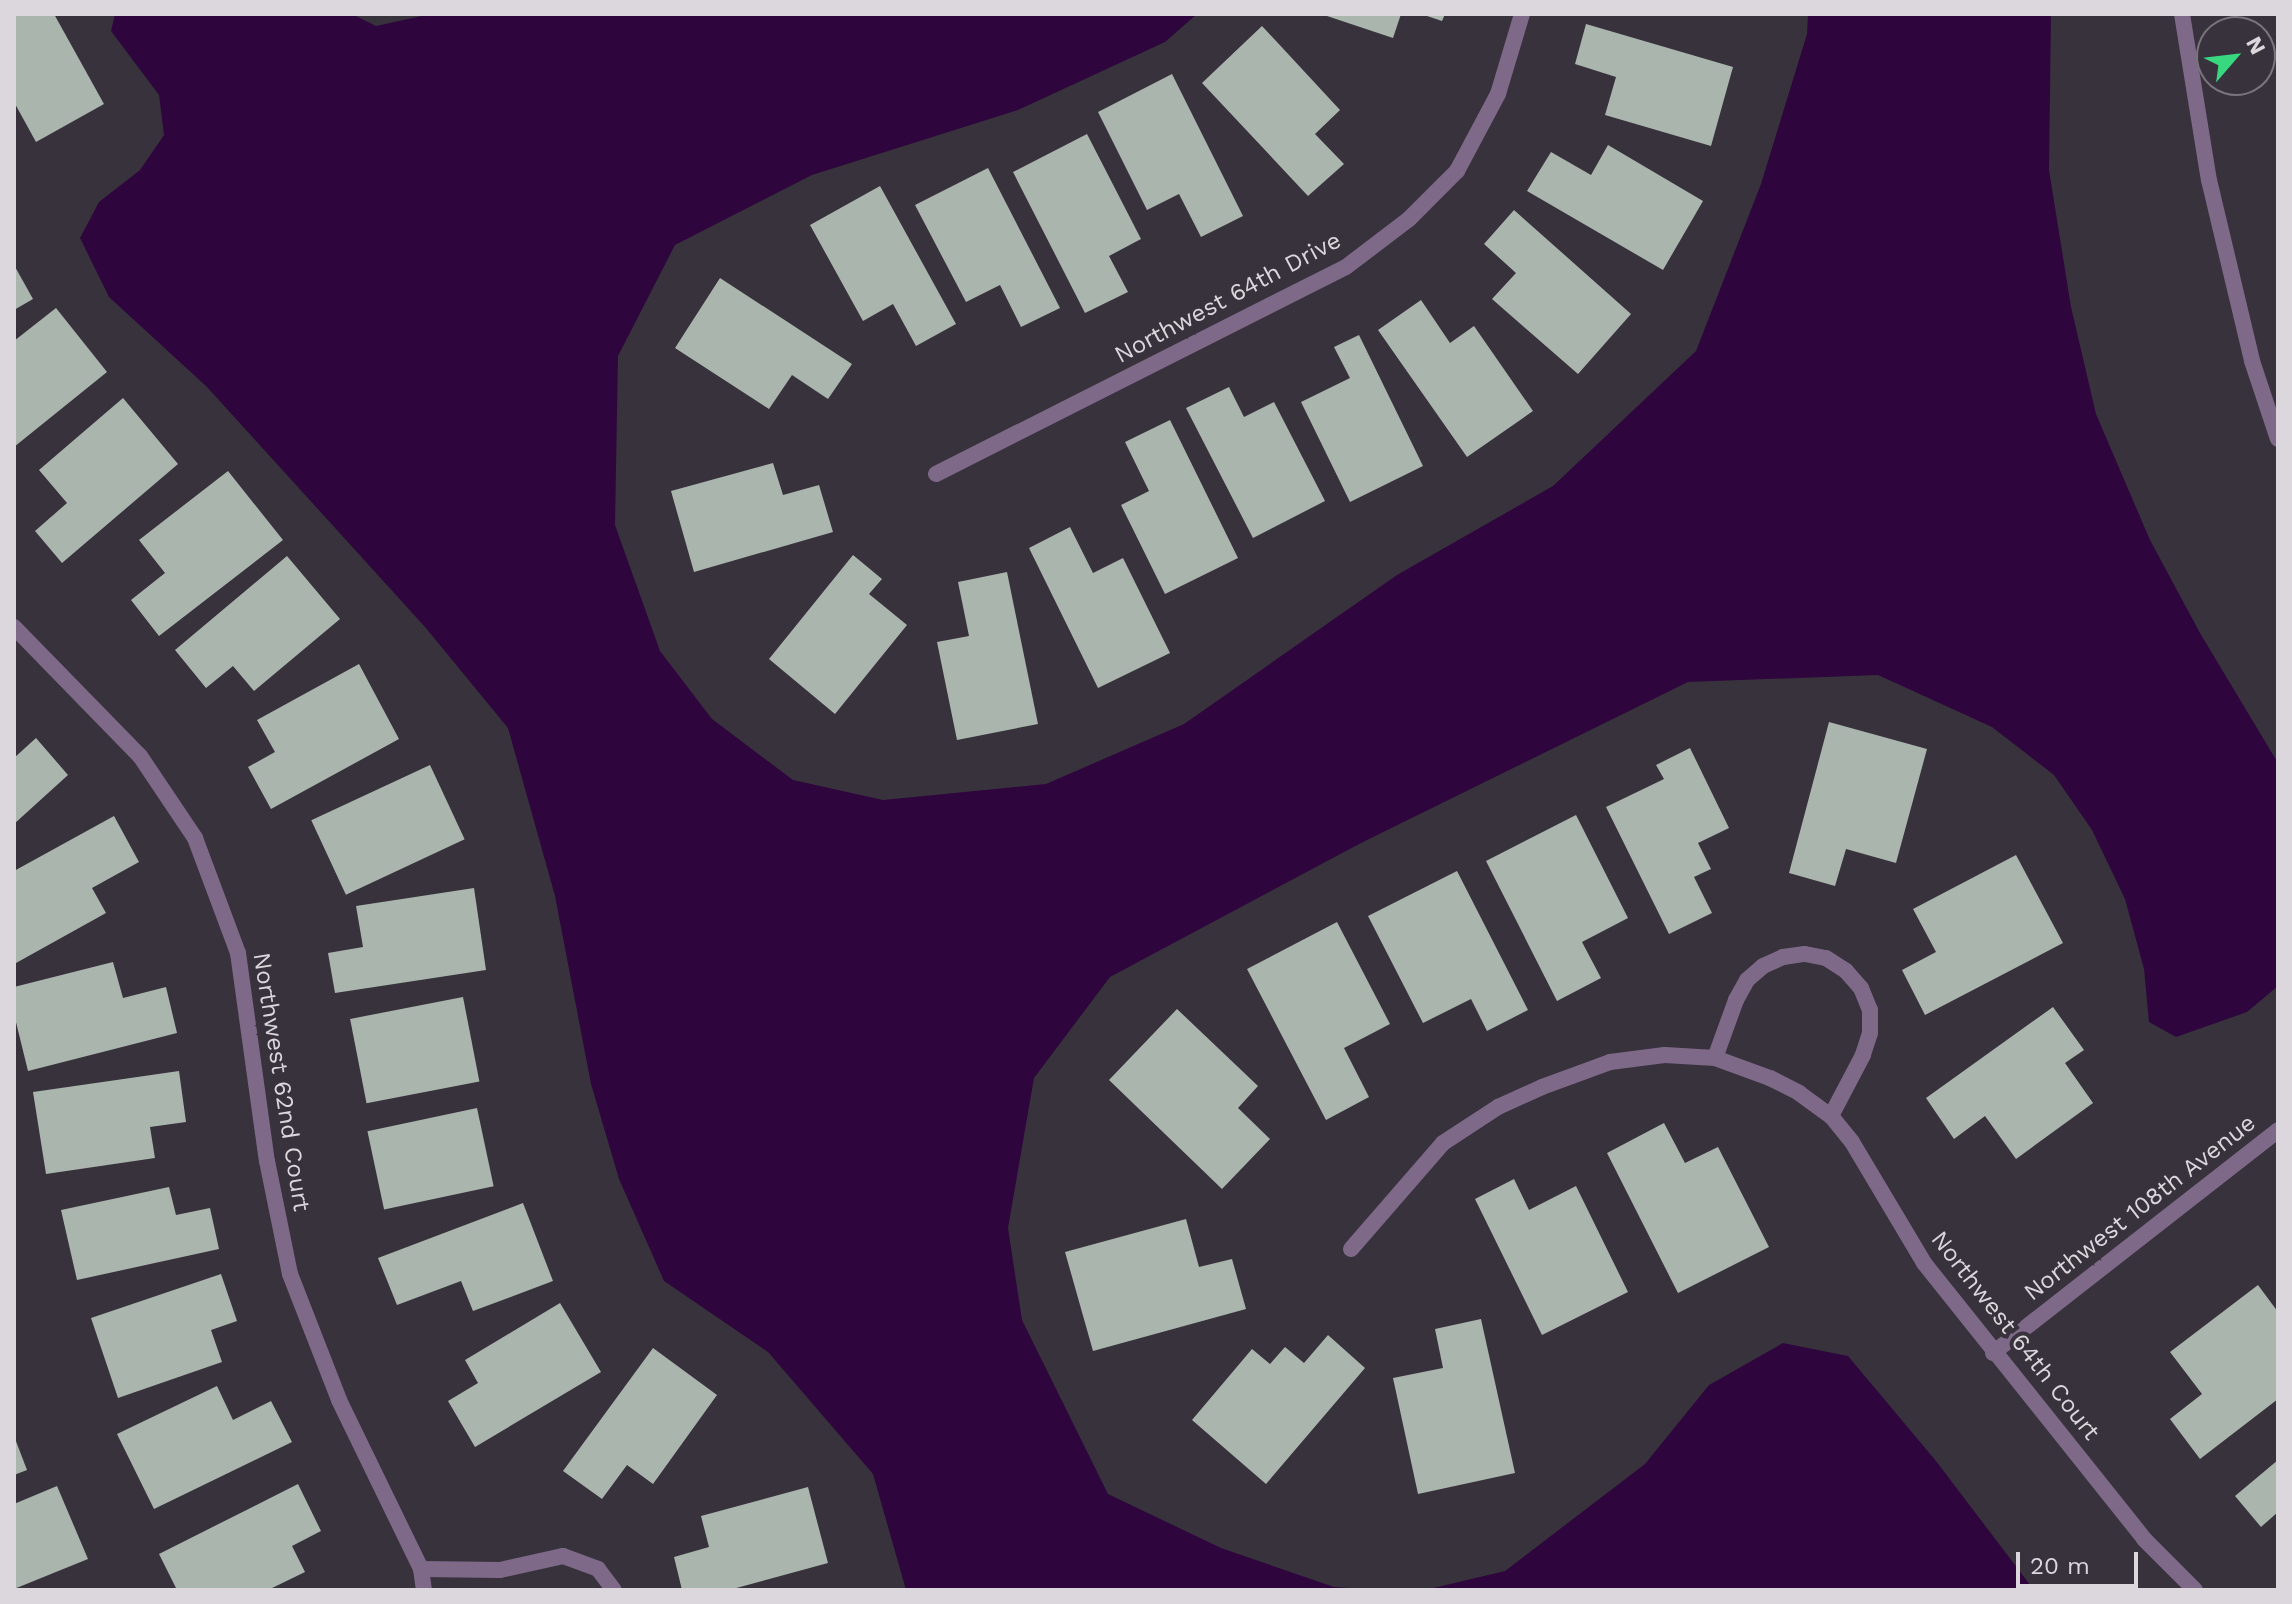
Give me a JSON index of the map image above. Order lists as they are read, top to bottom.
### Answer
{
  "streets": {
    "street": [
      "Northwest 64th Drive",
      "Northwest 62nd Court",
      "Northwest 108th Avenue",
      "Northwest 64th Court"
    ]
  },
  "crossings": [
    ["Northwest 108th Avenue", "Northwest 64th Court"]
  ],
  "scale_bar": "20 m",
  "north": "top right"
}
